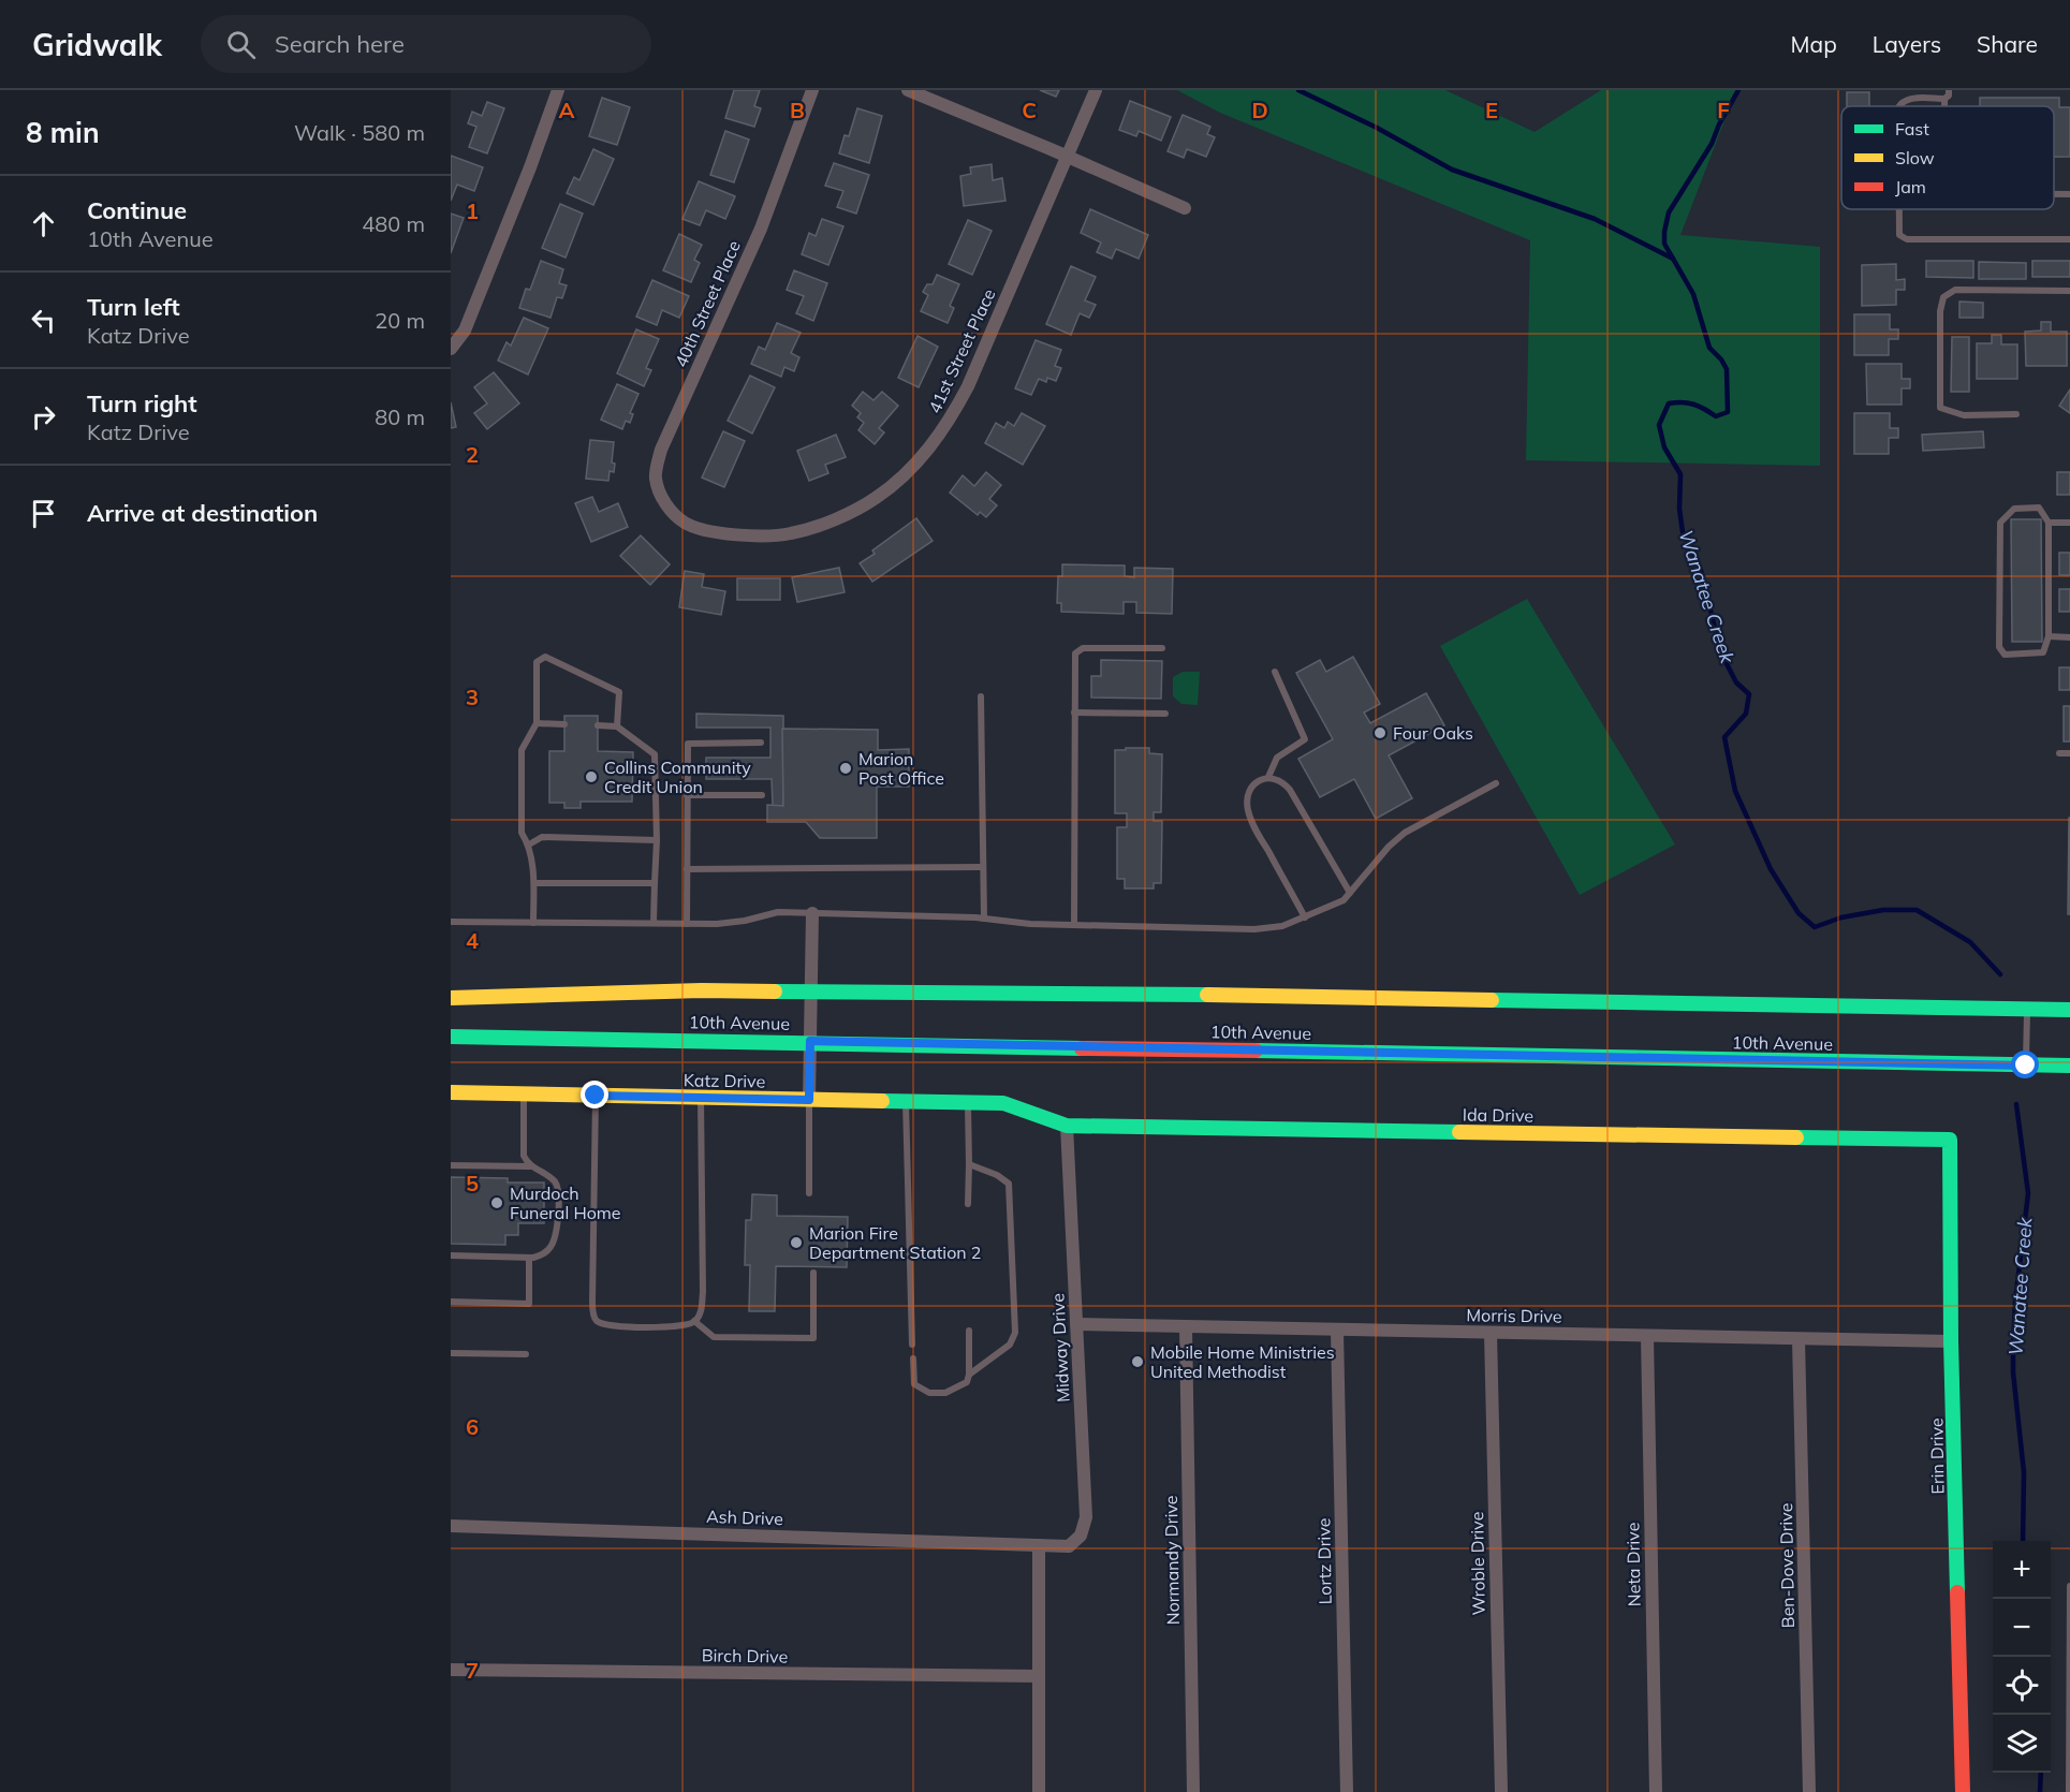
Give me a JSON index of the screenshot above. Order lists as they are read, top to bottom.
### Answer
{
  "streets": {
    "main road": [
      "10th Avenue",
      "Katz Drive",
      "Ida Drive",
      "Erin Drive"
    ],
    "street": [
      "40th Street Place",
      "41st Street Place",
      "Morris Drive",
      "Midway Drive",
      "Ash Drive",
      "Normandy Drive",
      "Lortz Drive",
      "Wroble Drive",
      "Neta Drive",
      "Ben-Dove Drive",
      "Birch Drive"
    ]
  },
  "crossings": [
    ["40th Street Place", "41st Street Place"],
    ["Ida Drive", "Midway Drive"],
    ["Ida Drive", "Erin Drive"],
    ["Morris Drive", "Midway Drive"],
    ["Morris Drive", "Erin Drive"],
    ["Morris Drive", "Normandy Drive"],
    ["Morris Drive", "Lortz Drive"],
    ["Morris Drive", "Wroble Drive"],
    ["Morris Drive", "Neta Drive"],
    ["Morris Drive", "Ben-Dove Drive"],
    ["Midway Drive", "Ash Drive"]
  ],
  "water": ["Wanatee Creek"],
  "places": [
    "Four Oaks",
    "Marion Post Office",
    "Collins Community Credit Union",
    "Murdoch Funeral Home",
    "Marion Fire Department Station 2",
    "Mobile Home Ministries United Methodist"
  ],
  "legend": ["Fast", "Slow", "Jam"],
  "page": {
    "header": "Gridwalk",
    "search": "Search here",
    "nav": ["Map", "Layers", "Share"],
    "heading": ["8 min", "Walk · 580 m"],
    "list": [
      ["Continue", "10th Avenue", "480 m"],
      ["Turn left", "Katz Drive", "20 m"],
      ["Turn right", "Katz Drive", "80 m"],
      "Arrive at destination"
    ],
    "map_buttons": ["+", "−"]
  },
  "grid": {
    "columns": [
      "A",
      "B",
      "C",
      "D",
      "E",
      "F"
    ],
    "rows": [
      "1",
      "2",
      "3",
      "4",
      "5",
      "6",
      "7"
    ]
  }
}
